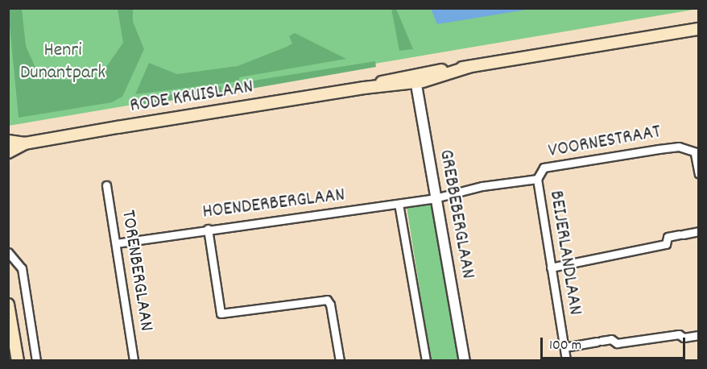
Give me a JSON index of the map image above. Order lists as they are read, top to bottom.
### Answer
{
  "streets": {
    "main road": ["RODE KRUISLAAN"],
    "street": [
      "VOORNESTRAAT",
      "HOENDERBERGLAAN",
      "GREBBEBERGLAAN",
      "BEIJERLANDLAAN",
      "TORENBERGLAAN"
    ]
  },
  "crossings": [
    ["RODE KRUISLAAN", "GREBBEBERGLAAN"],
    ["VOORNESTRAAT", "HOENDERBERGLAAN"],
    ["VOORNESTRAAT", "GREBBEBERGLAAN"],
    ["VOORNESTRAAT", "BEIJERLANDLAAN"],
    ["HOENDERBERGLAAN", "GREBBEBERGLAAN"],
    ["HOENDERBERGLAAN", "TORENBERGLAAN"]
  ],
  "parks": ["Henri Dunantpark"],
  "scale_bar": "100 m"
}
